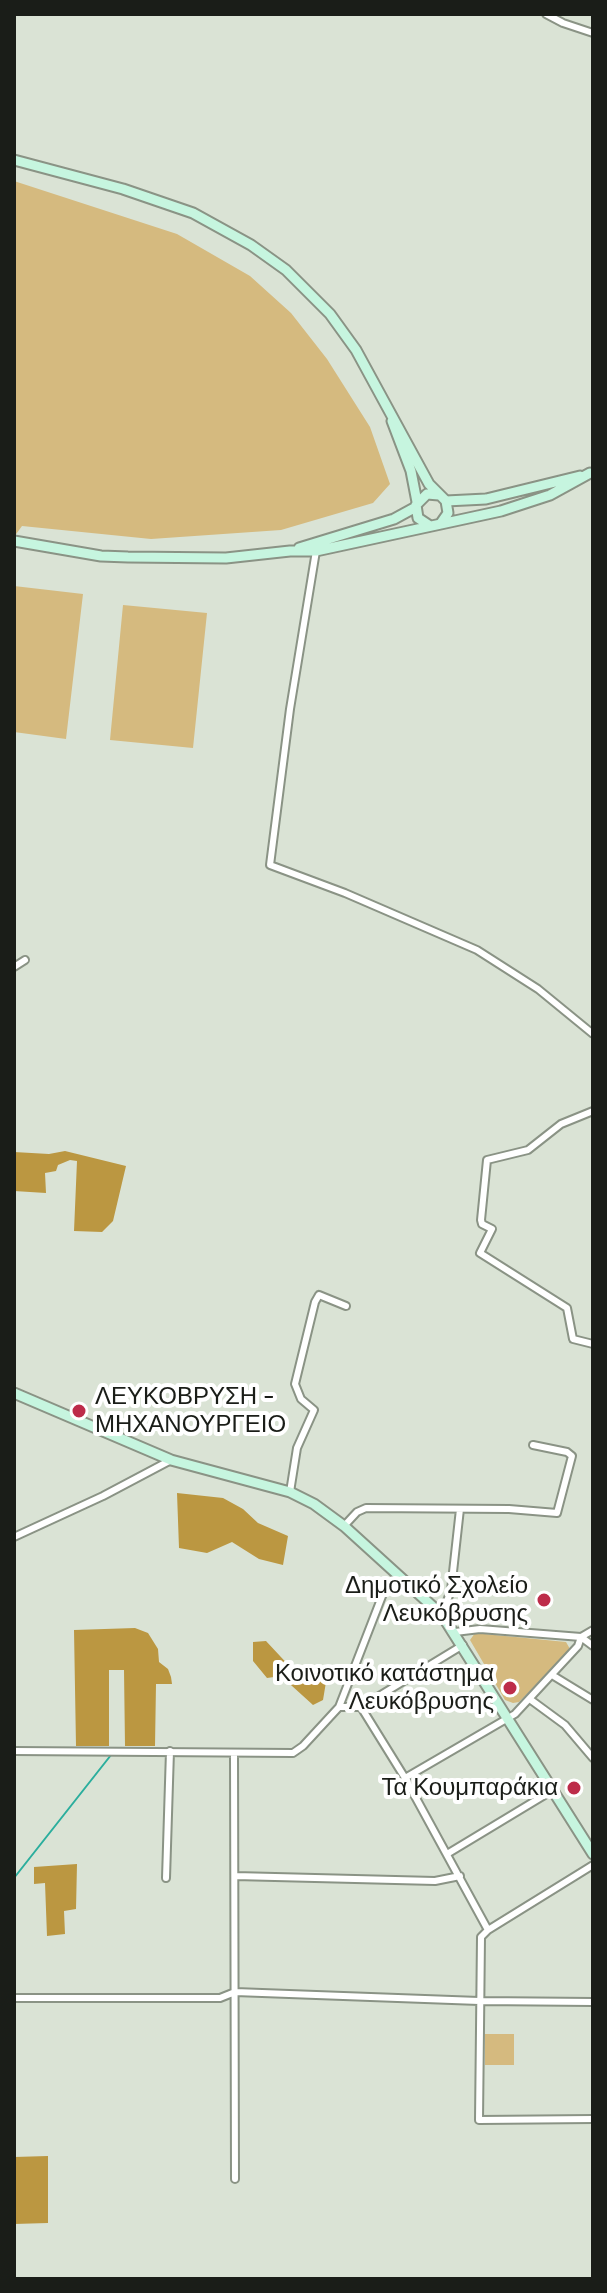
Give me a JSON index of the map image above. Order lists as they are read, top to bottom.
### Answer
{
  "places": [
    "ΛΕΥΚΟΒΡΥΣΗ - ΜΗΧΑΝΟΥΡΓΕΙΟ",
    "Δημοτικό Σχολείο Λευκόβρυσης",
    "Κοινοτικό κατάστημα Λευκόβρυσης",
    "Τα Κουμπαράκια"
  ]
}
